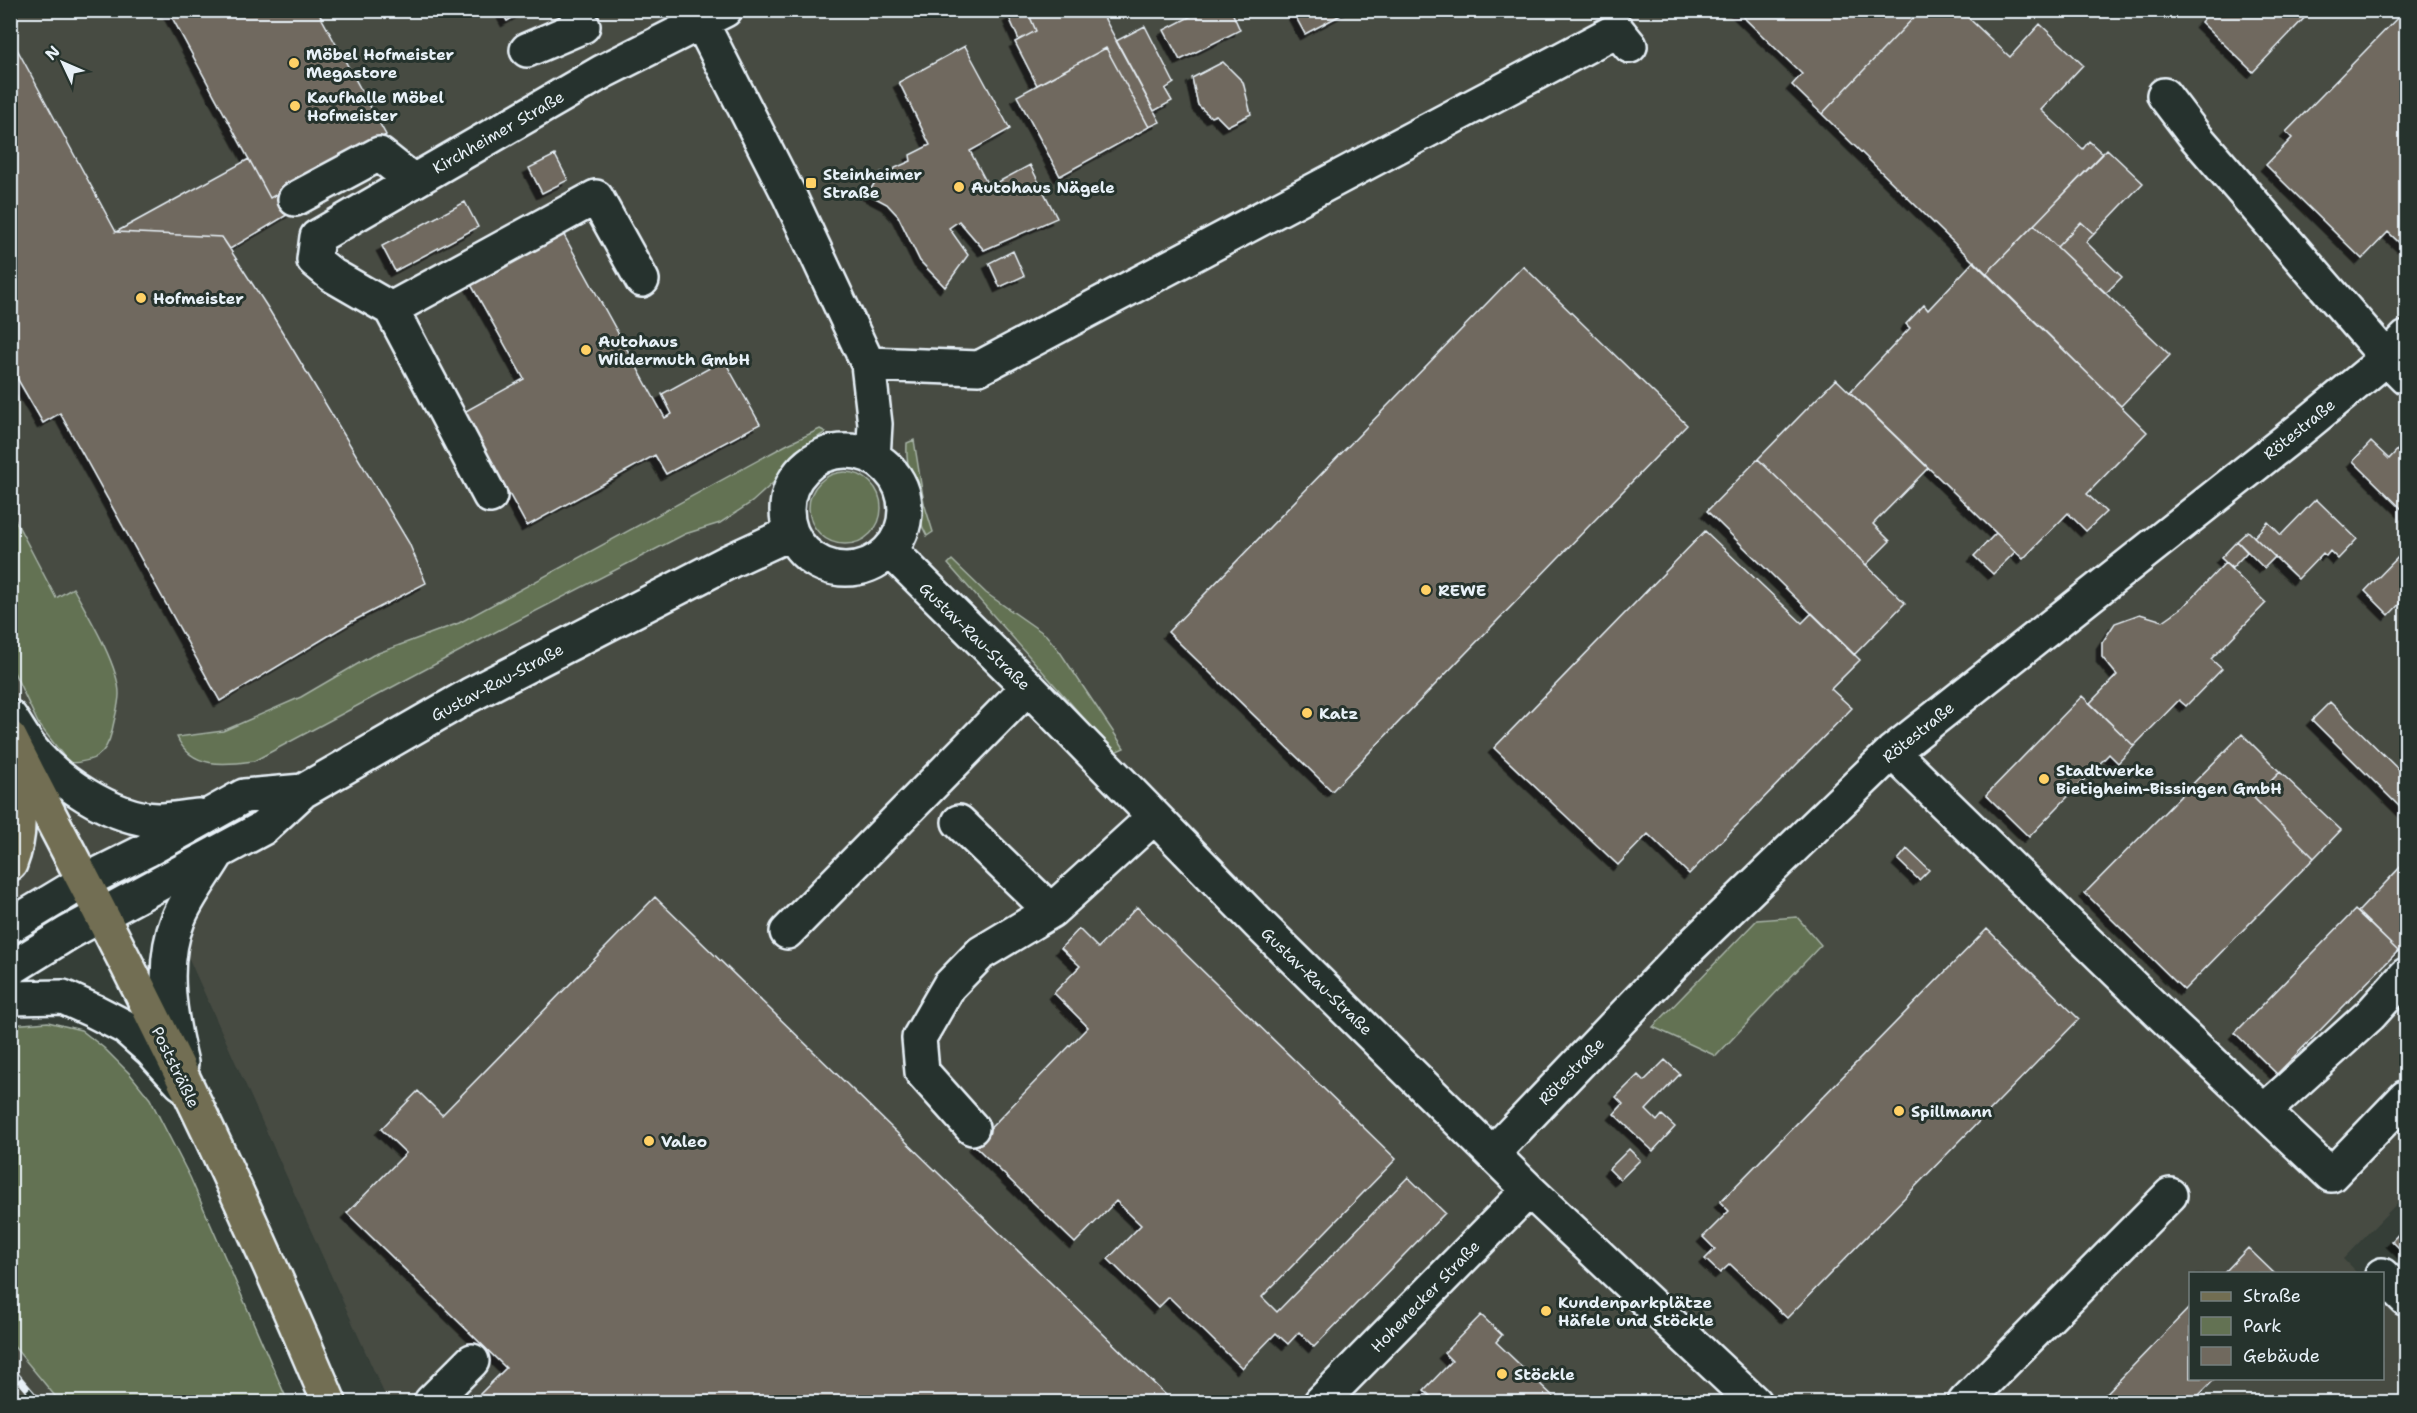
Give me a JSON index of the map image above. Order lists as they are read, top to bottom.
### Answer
{
  "streets": {
    "main road": ["Poststräßle"],
    "street": [
      "Kirchheimer Straße",
      "Rötestraße",
      "Gustav-Rau-Straße",
      "Hohenecker Straße"
    ]
  },
  "crossings": [
    ["Rötestraße", "Gustav-Rau-Straße"],
    ["Gustav-Rau-Straße", "Poststräßle"],
    ["Gustav-Rau-Straße", "Hohenecker Straße"]
  ],
  "places": {
    "other": [
      "Möbel Hofmeister Megastore",
      "Kaufhalle Möbel Hofmeister",
      "Autohaus Nägele",
      "Hofmeister",
      "Autohaus Wildermuth GmbH",
      "REWE",
      "Katz",
      "Stadtwerke Bietigheim-Bissingen GmbH",
      "Spillmann",
      "Valeo",
      "Kundenparkplätze Häfele und Stöckle",
      "Stöckle"
    ],
    "transit": ["Steinheimer Straße"]
  },
  "legend": ["Straße", "Park", "Gebäude"],
  "north": "top left"
}
